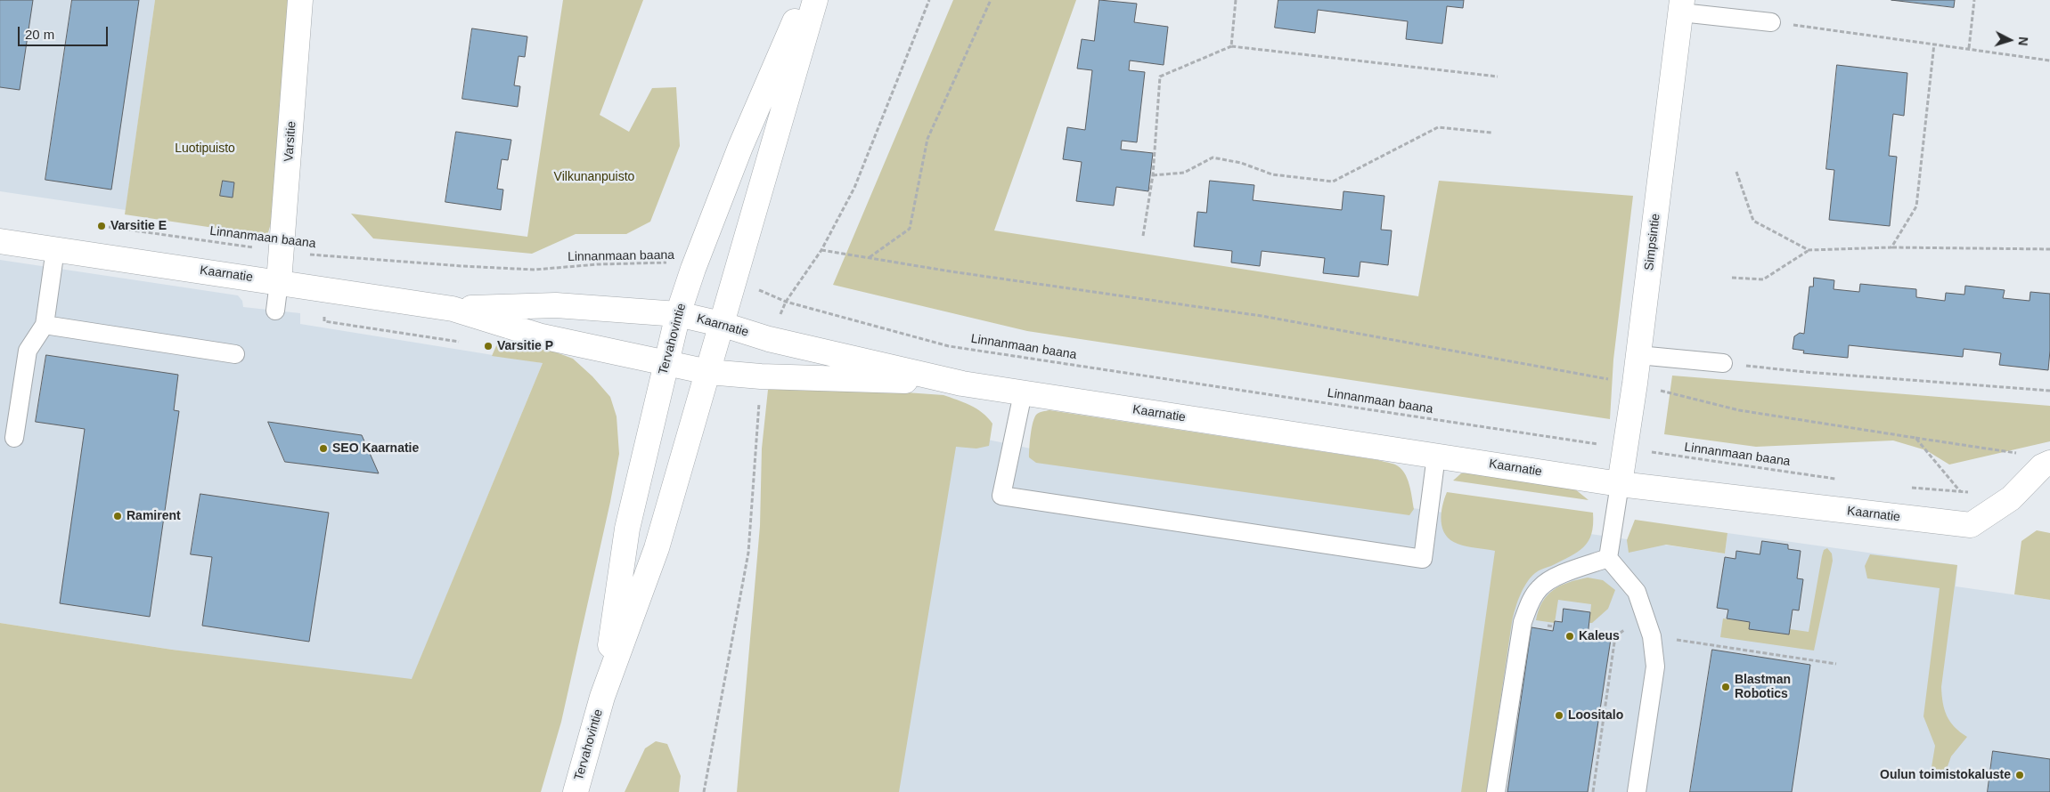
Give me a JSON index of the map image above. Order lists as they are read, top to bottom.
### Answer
{
  "streets": {
    "street": [
      "Varsitie",
      "Simpsintie",
      "Kaarnatie",
      "Tervahovintie"
    ],
    "path": ["Linnanmaan baana"]
  },
  "crossings": [
    ["Varsitie", "Linnanmaan baana"],
    ["Varsitie", "Kaarnatie"],
    ["Linnanmaan baana", "Simpsintie"],
    ["Linnanmaan baana", "Tervahovintie"],
    ["Simpsintie", "Kaarnatie"],
    ["Kaarnatie", "Tervahovintie"]
  ],
  "parks": ["Luotipuisto", "Vilkunanpuisto"],
  "places": [
    "Varsitie E",
    "Varsitie P",
    "SEO Kaarnatie",
    "Ramirent",
    "Kaleus",
    "Blastman Robotics",
    "Loositalo",
    "Oulun toimistokaluste"
  ],
  "scale_bar": "20 m",
  "north": "right"
}
